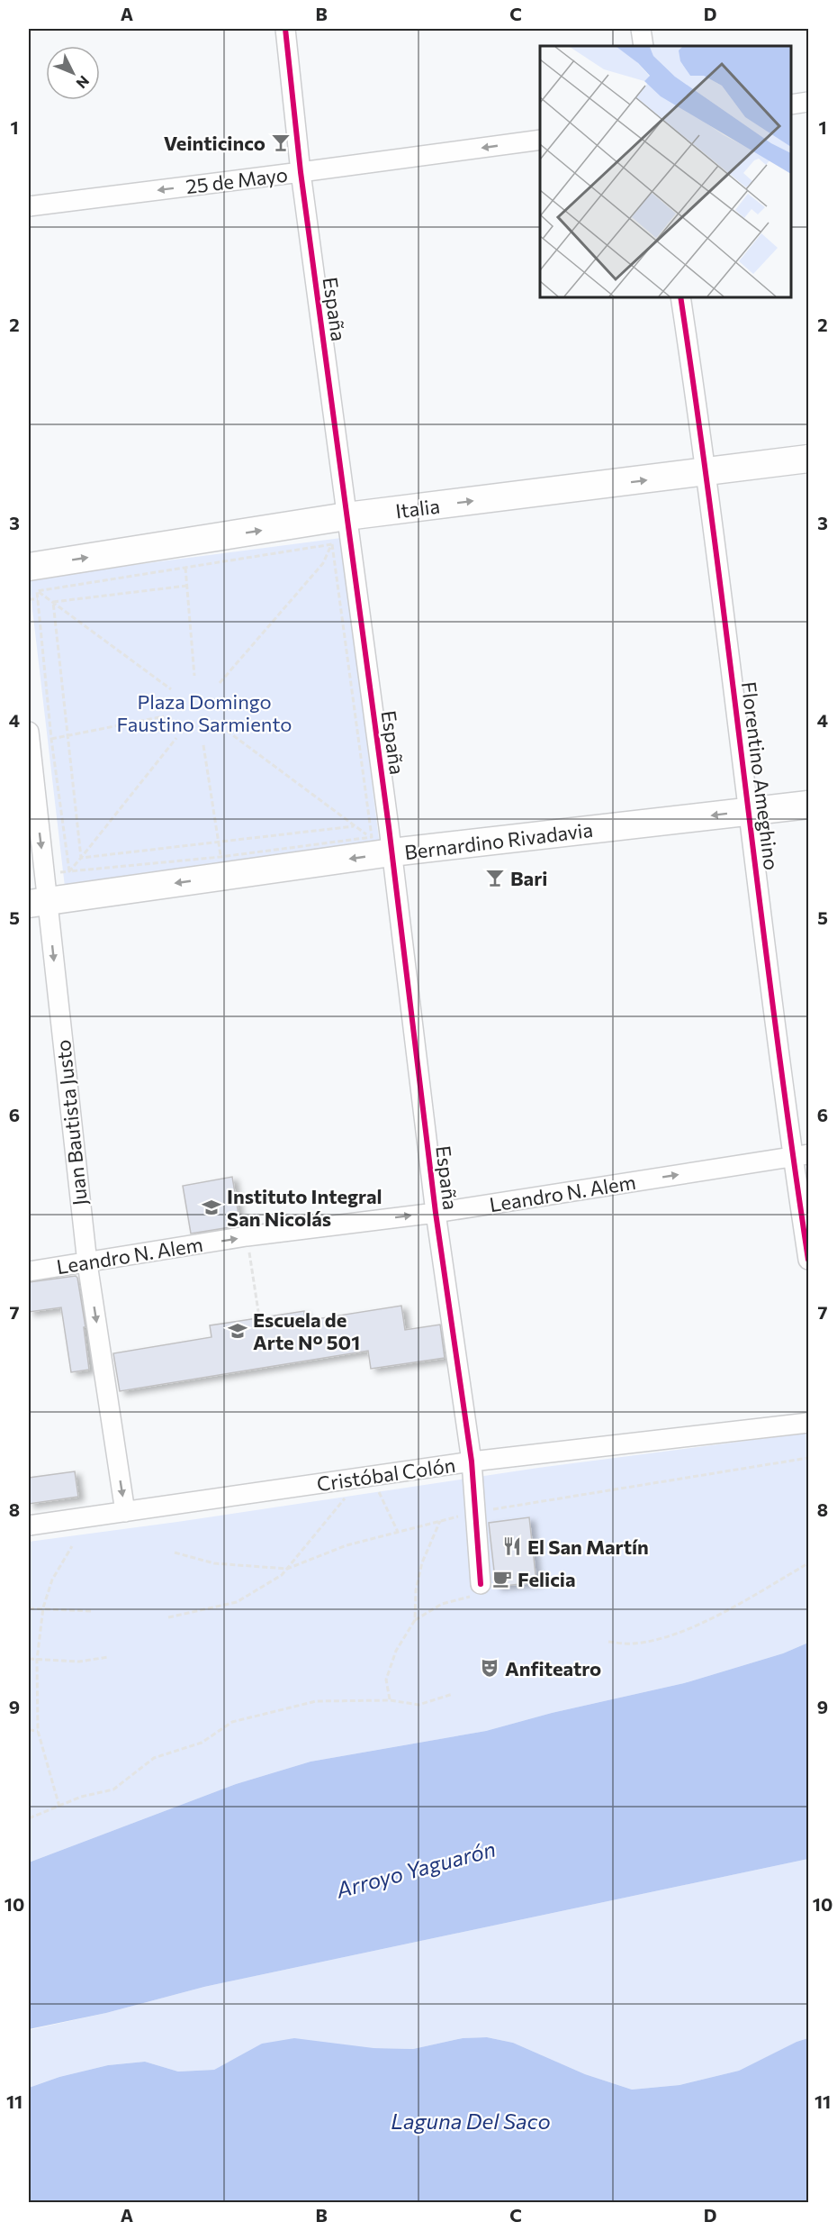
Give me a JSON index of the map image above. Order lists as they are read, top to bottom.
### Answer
{
  "streets": {
    "street": [
      "25 de Mayo",
      "España",
      "Italia",
      "Florentino Ameghino",
      "Bernardino Rivadavia",
      "Juan Bautista Justo",
      "Leandro N. Alem",
      "Cristóbal Colón"
    ]
  },
  "crossings": [
    ["25 de Mayo", "España"],
    ["España", "Italia"],
    ["España", "Bernardino Rivadavia"],
    ["España", "Leandro N. Alem"],
    ["España", "Cristóbal Colón"],
    ["Italia", "Florentino Ameghino"],
    ["Florentino Ameghino", "Bernardino Rivadavia"],
    ["Florentino Ameghino", "Leandro N. Alem"],
    ["Bernardino Rivadavia", "Juan Bautista Justo"],
    ["Juan Bautista Justo", "Leandro N. Alem"],
    ["Juan Bautista Justo", "Cristóbal Colón"]
  ],
  "one_way": [
    "25 de Mayo",
    "Italia",
    "Bernardino Rivadavia",
    "Juan Bautista Justo",
    "Leandro N. Alem"
  ],
  "water": ["Arroyo Yaguarón", "Laguna Del Saco"],
  "parks": ["Plaza Domingo Faustino Sarmiento"],
  "places": {
    "bar": ["Veinticinco", "Bari"],
    "school or university": ["Instituto Integral San Nicolás", "Escuela de Arte N° 501"],
    "restaurant": ["El San Martín"],
    "cafe": ["Felicia"],
    "theatre": ["Anfiteatro"]
  },
  "north": "bottom right",
  "grid": {
    "columns": [
      "A",
      "B",
      "C",
      "D"
    ],
    "rows": [
      "1",
      "2",
      "3",
      "4",
      "5",
      "6",
      "7",
      "8",
      "9",
      "10",
      "11"
    ]
  }
}
